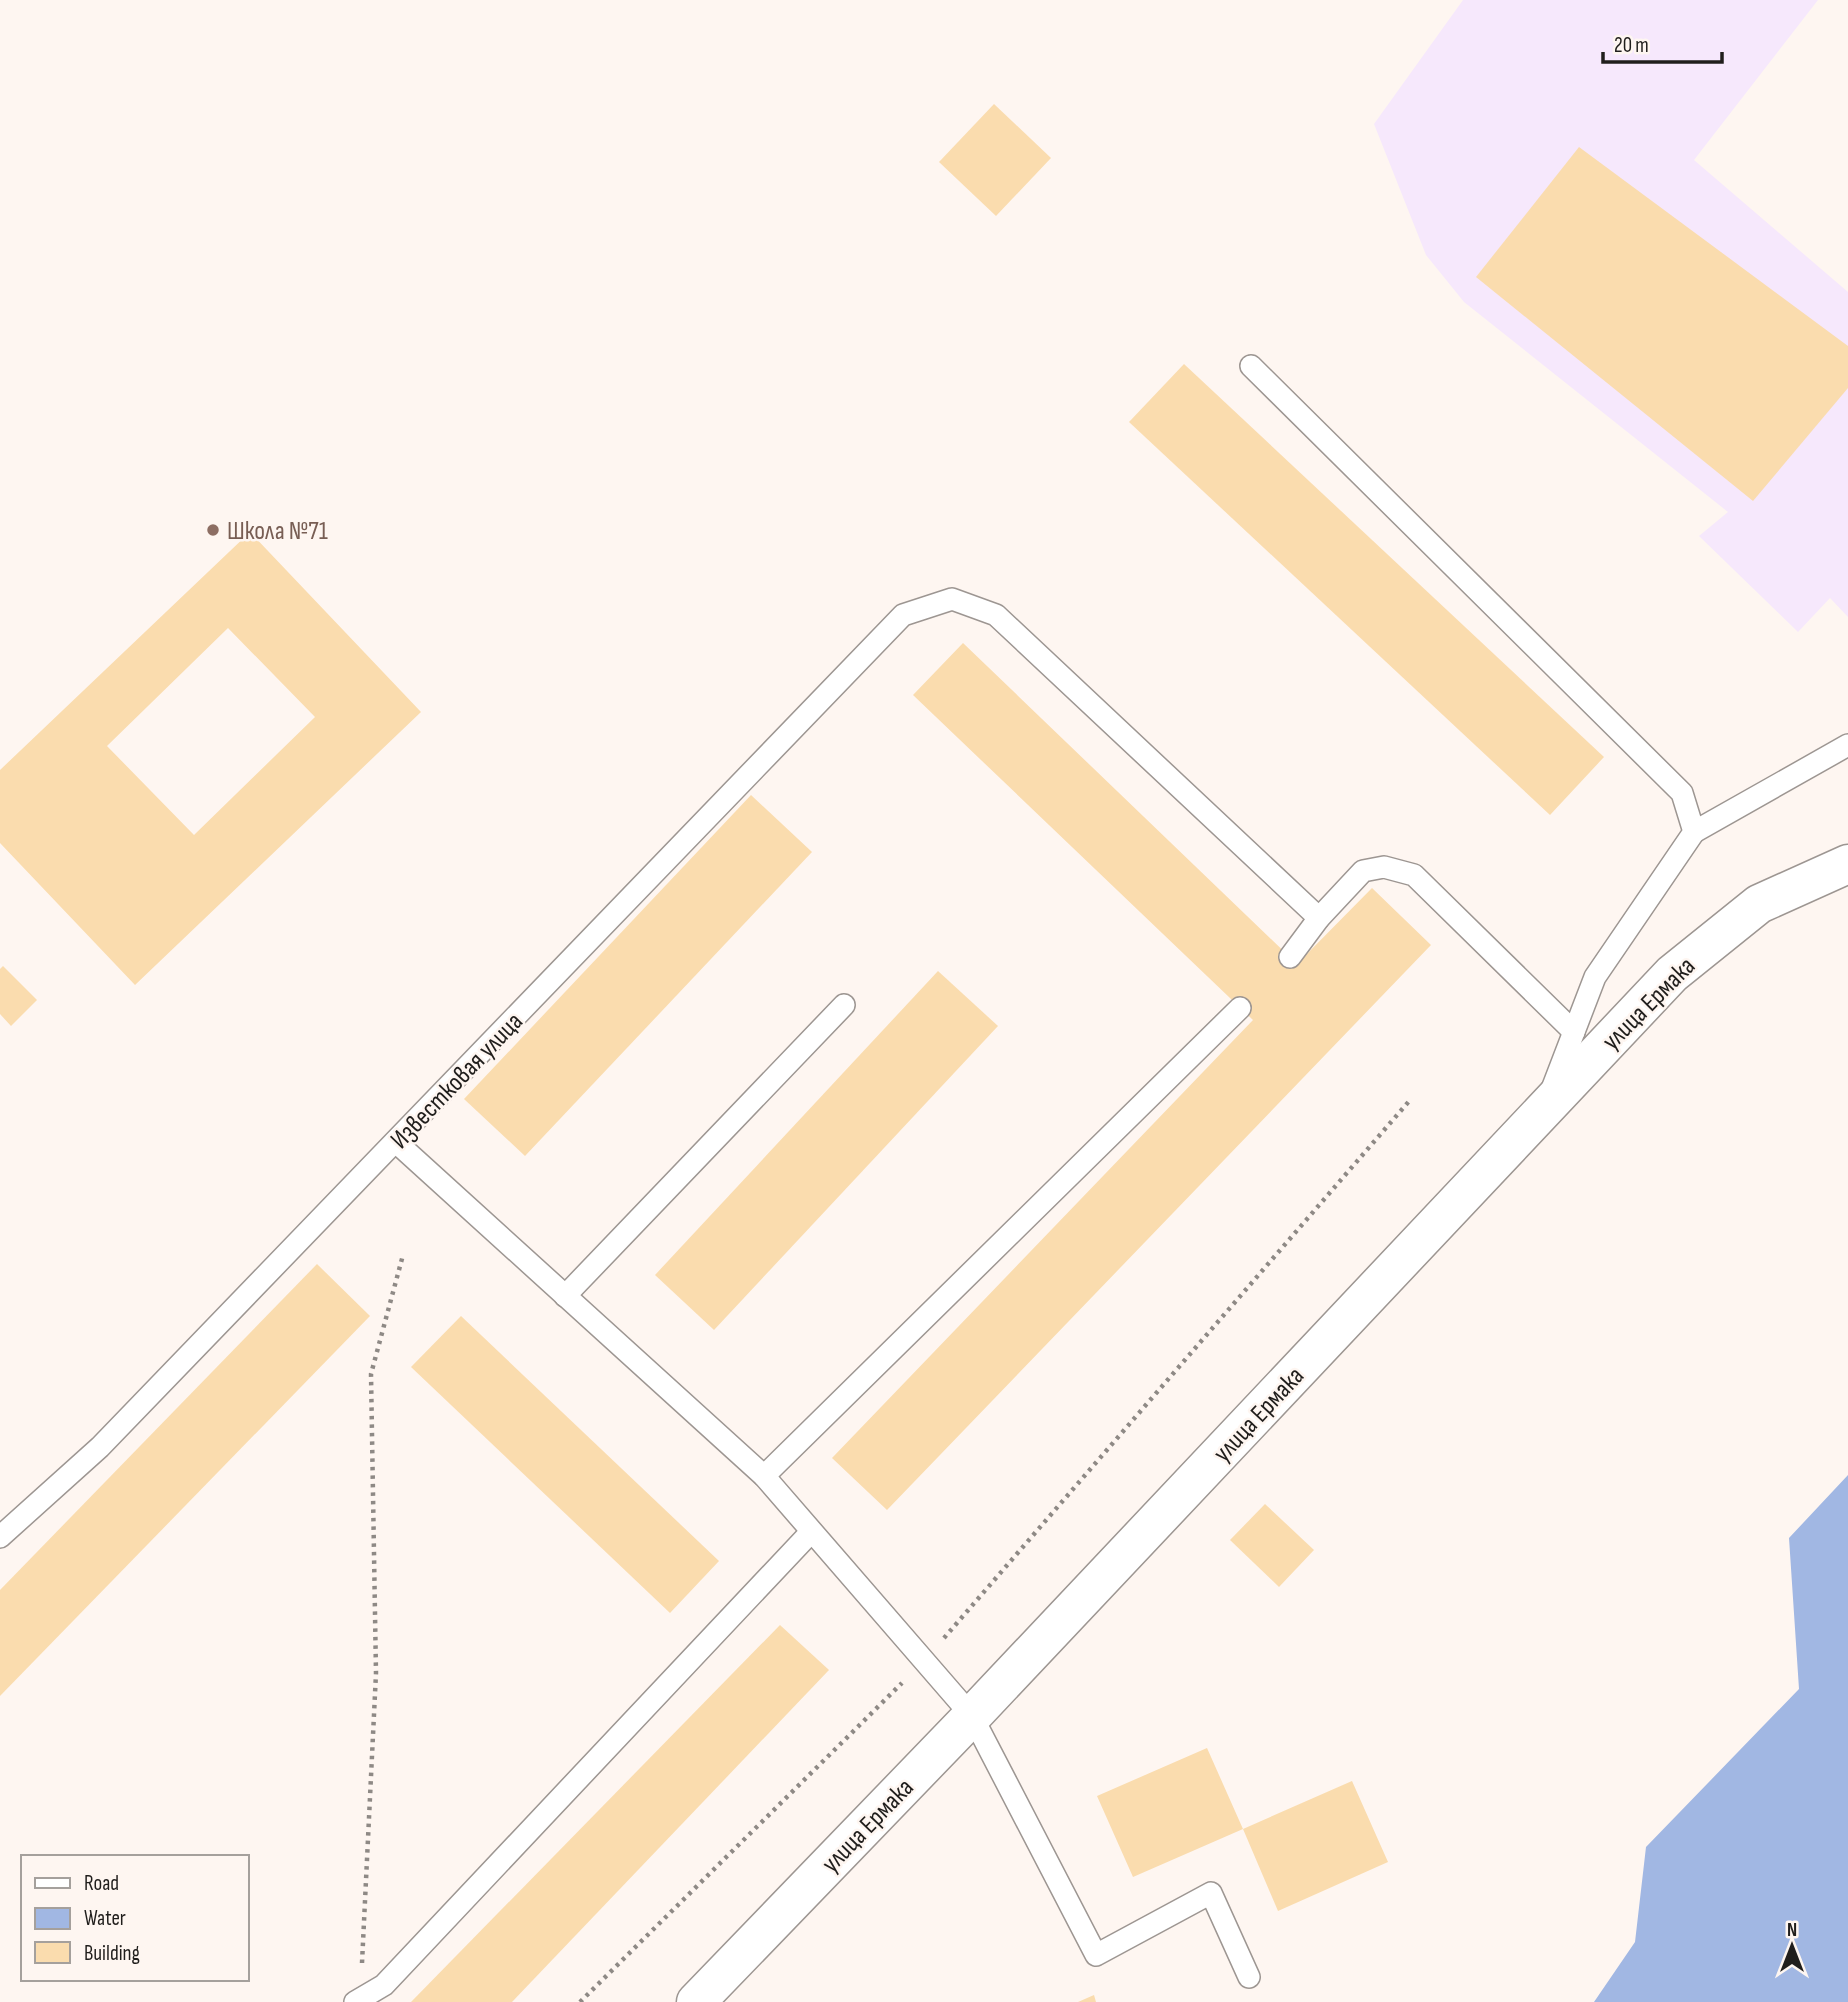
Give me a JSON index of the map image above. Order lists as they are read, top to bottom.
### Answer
{
  "streets": {
    "street": ["улица Ермака"],
    "lane": ["Известковая улица"]
  },
  "places": ["Школа №71"],
  "legend": ["Road", "Water", "Building"],
  "scale_bar": "20 m",
  "north": "top"
}
